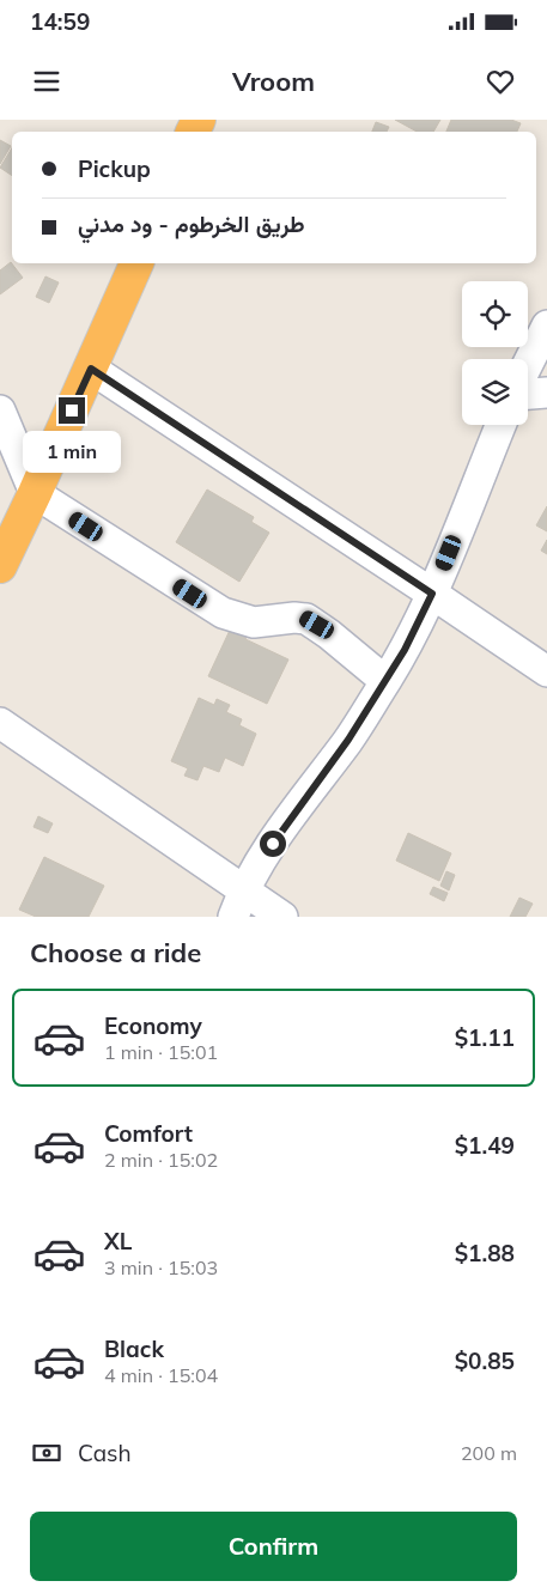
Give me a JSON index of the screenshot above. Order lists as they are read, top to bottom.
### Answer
{
  "page": {
    "status": "14:59",
    "header": "Vroom",
    "banner": ["Pickup", "طريق الخرطوم - ود مدني"],
    "bubble": "1 min",
    "heading": "Choose a ride",
    "list": [
      {
        "name": "Economy",
        "note": "1 min · 15:01",
        "value": "$1.11"
      },
      {
        "name": "Comfort",
        "note": "2 min · 15:02",
        "value": "$1.49"
      },
      {
        "name": "XL",
        "note": "3 min · 15:03",
        "value": "$1.88"
      },
      {
        "name": "Black",
        "note": "4 min · 15:04",
        "value": "$0.85"
      }
    ],
    "pay": ["Cash", "200 m"],
    "buttons": "Confirm"
  }
}
